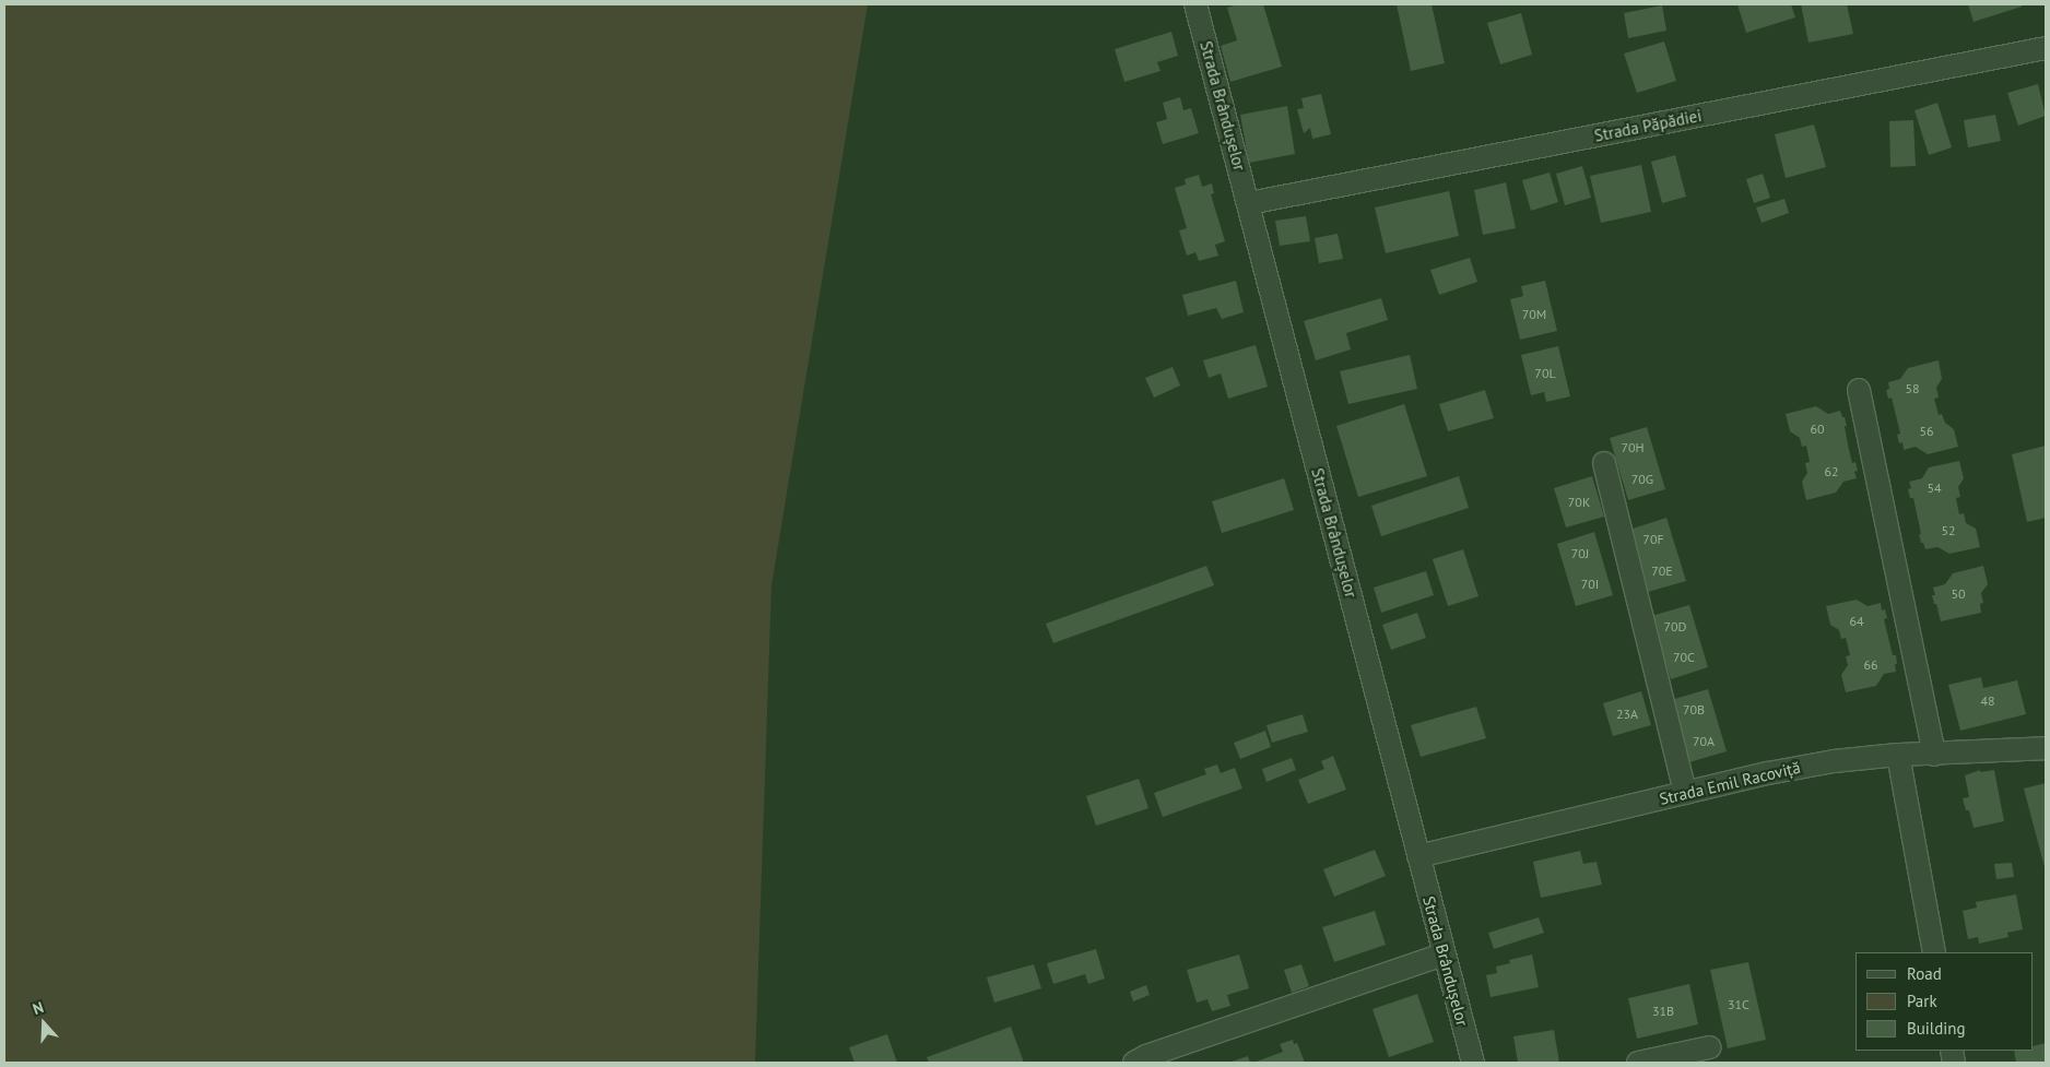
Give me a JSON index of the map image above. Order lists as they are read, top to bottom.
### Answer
{
  "streets": {
    "street": ["Strada Brândușelor", "Strada Păpădiei", "Strada Emil Racoviță"]
  },
  "crossings": [
    ["Strada Brândușelor", "Strada Păpădiei"],
    ["Strada Brândușelor", "Strada Emil Racoviță"]
  ],
  "house_numbers": [
    "70M",
    "70L",
    "58",
    "60",
    "56",
    "70H",
    "62",
    "70G",
    "54",
    "70K",
    "52",
    "70F",
    "70J",
    "70E",
    "70I",
    "50",
    "64",
    "70D",
    "70C",
    "66",
    "48",
    "70B",
    "23A",
    "70A",
    "31C",
    "31B"
  ],
  "legend": ["Road", "Park", "Building"],
  "north": "top"
}
